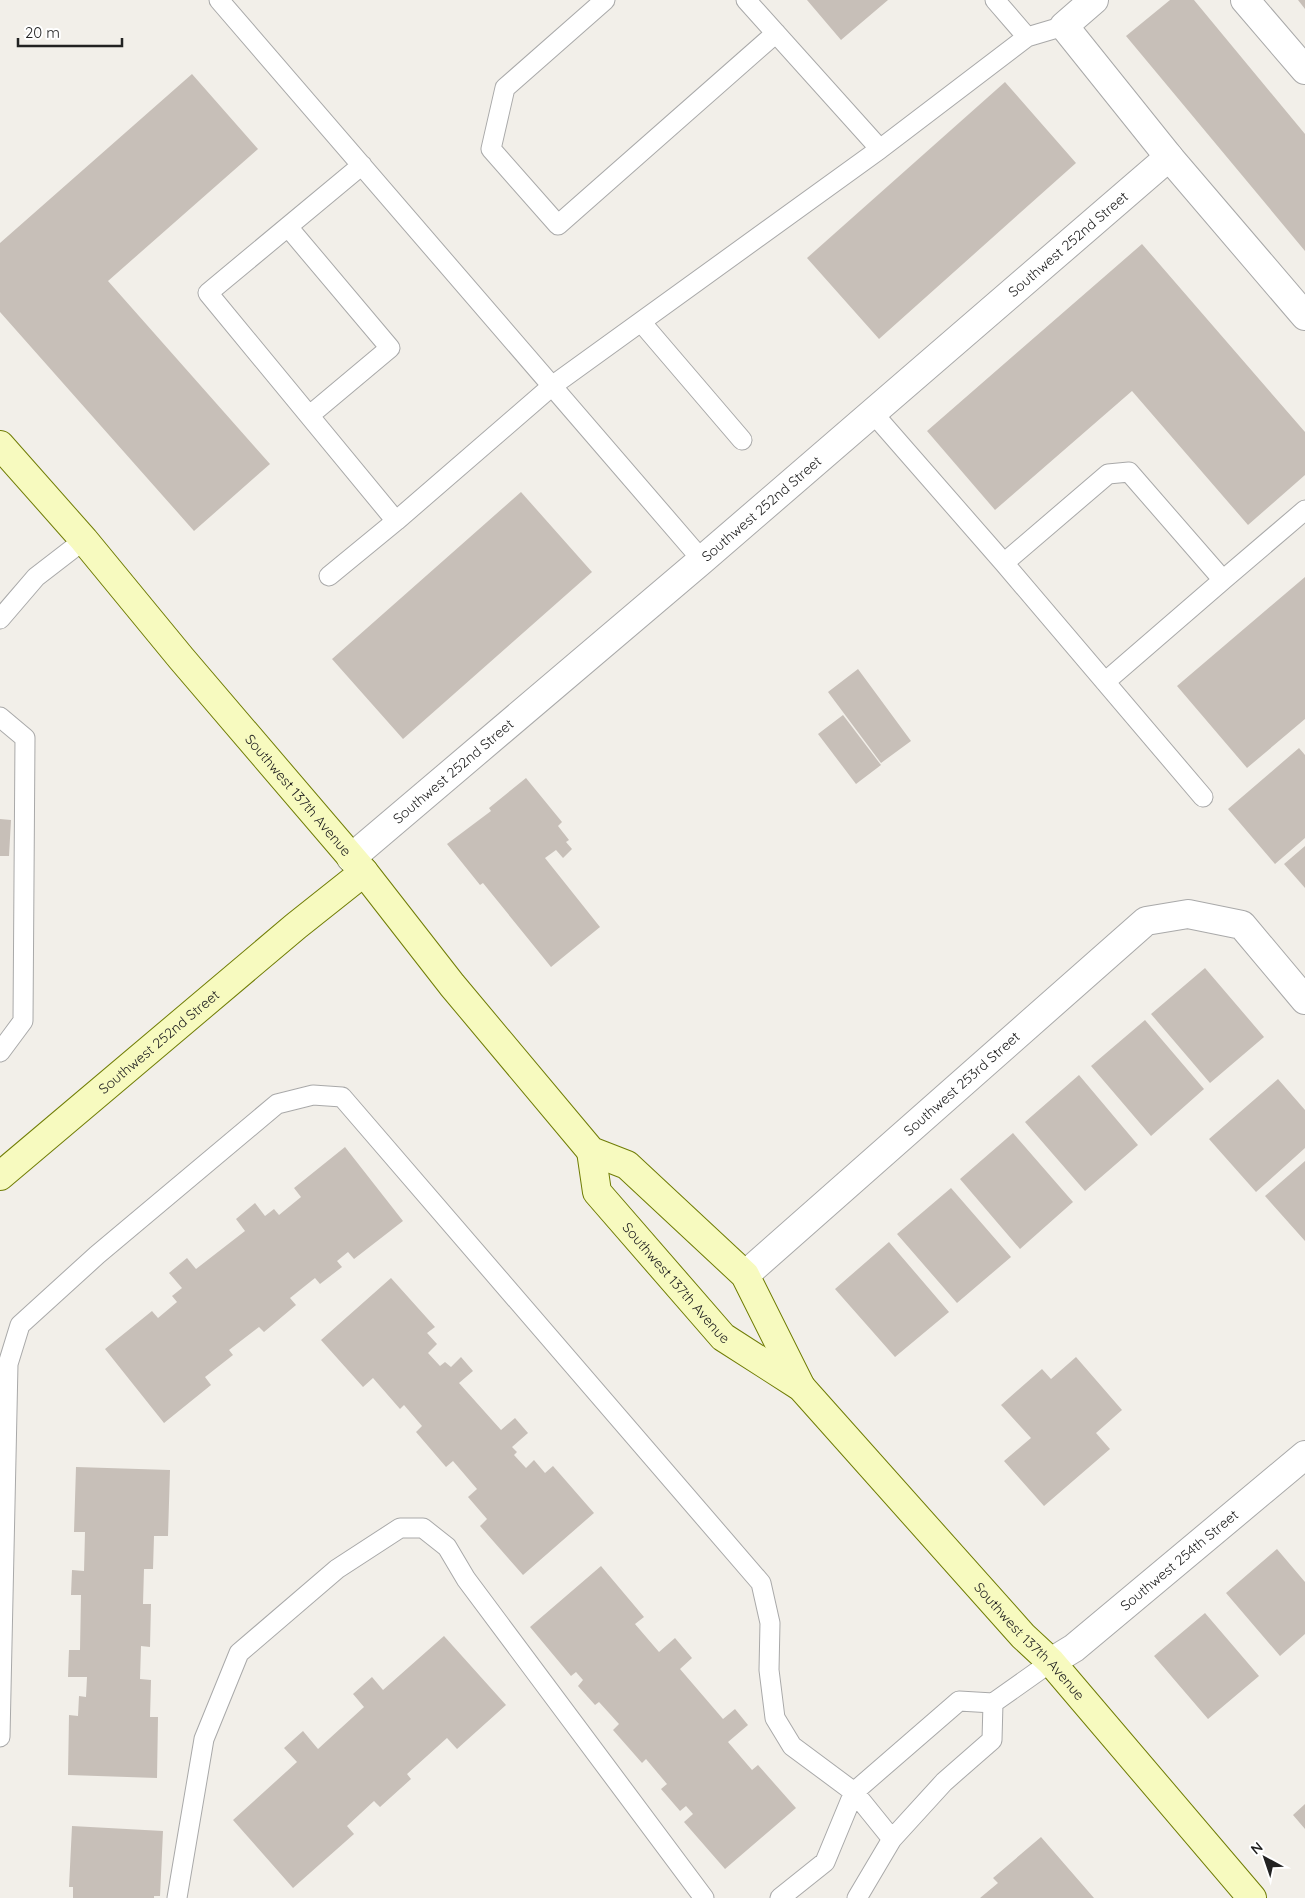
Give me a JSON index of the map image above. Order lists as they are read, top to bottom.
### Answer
{
  "streets": {
    "main road": ["Southwest 252nd Street", "Southwest 137th Avenue"],
    "street": ["Southwest 253rd Street", "Southwest 254th Street"]
  },
  "crossings": [
    ["Southwest 252nd Street", "Southwest 137th Avenue"],
    ["Southwest 137th Avenue", "Southwest 253rd Street"],
    ["Southwest 137th Avenue", "Southwest 254th Street"]
  ],
  "scale_bar": "20 m",
  "north": "top left"
}
